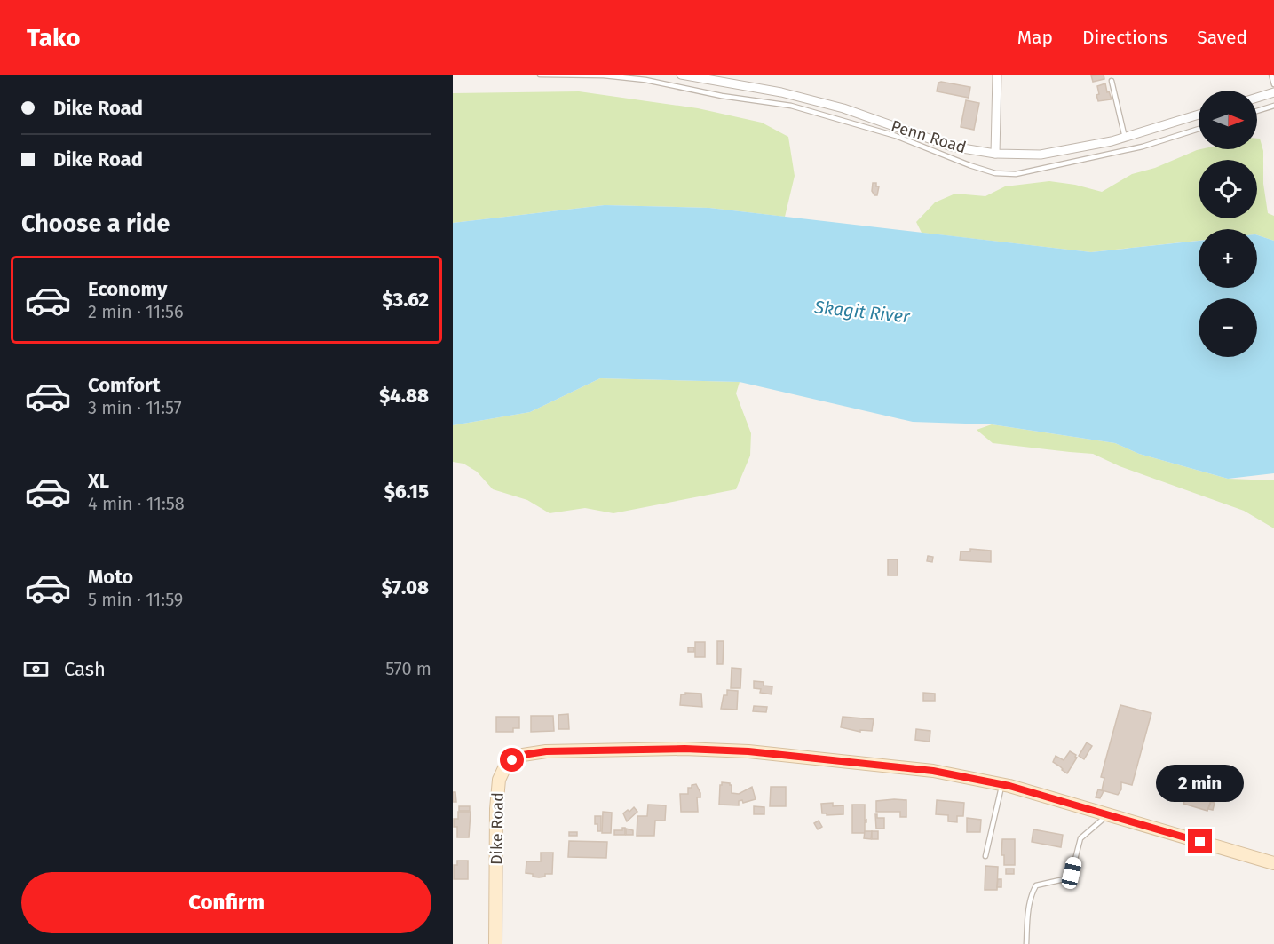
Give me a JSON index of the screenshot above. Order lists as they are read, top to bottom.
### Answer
{
  "streets": {
    "street": ["Penn Road", "Dike Road"]
  },
  "water": ["Skagit River"],
  "north": "right",
  "page": {
    "header": "Tako",
    "nav": ["Map", "Directions", "Saved"],
    "banner": ["Dike Road", "Dike Road"],
    "map_buttons": ["+", "−"],
    "heading": "Choose a ride",
    "list": [
      {
        "name": "Economy",
        "note": "2 min · 11:56",
        "value": "$3.62"
      },
      {
        "name": "Comfort",
        "note": "3 min · 11:57",
        "value": "$4.88"
      },
      {
        "name": "XL",
        "note": "4 min · 11:58",
        "value": "$6.15"
      },
      {
        "name": "Moto",
        "note": "5 min · 11:59",
        "value": "$7.08"
      }
    ],
    "pay": ["Cash", "570 m"],
    "bubble": "2 min",
    "buttons": "Confirm"
  }
}
